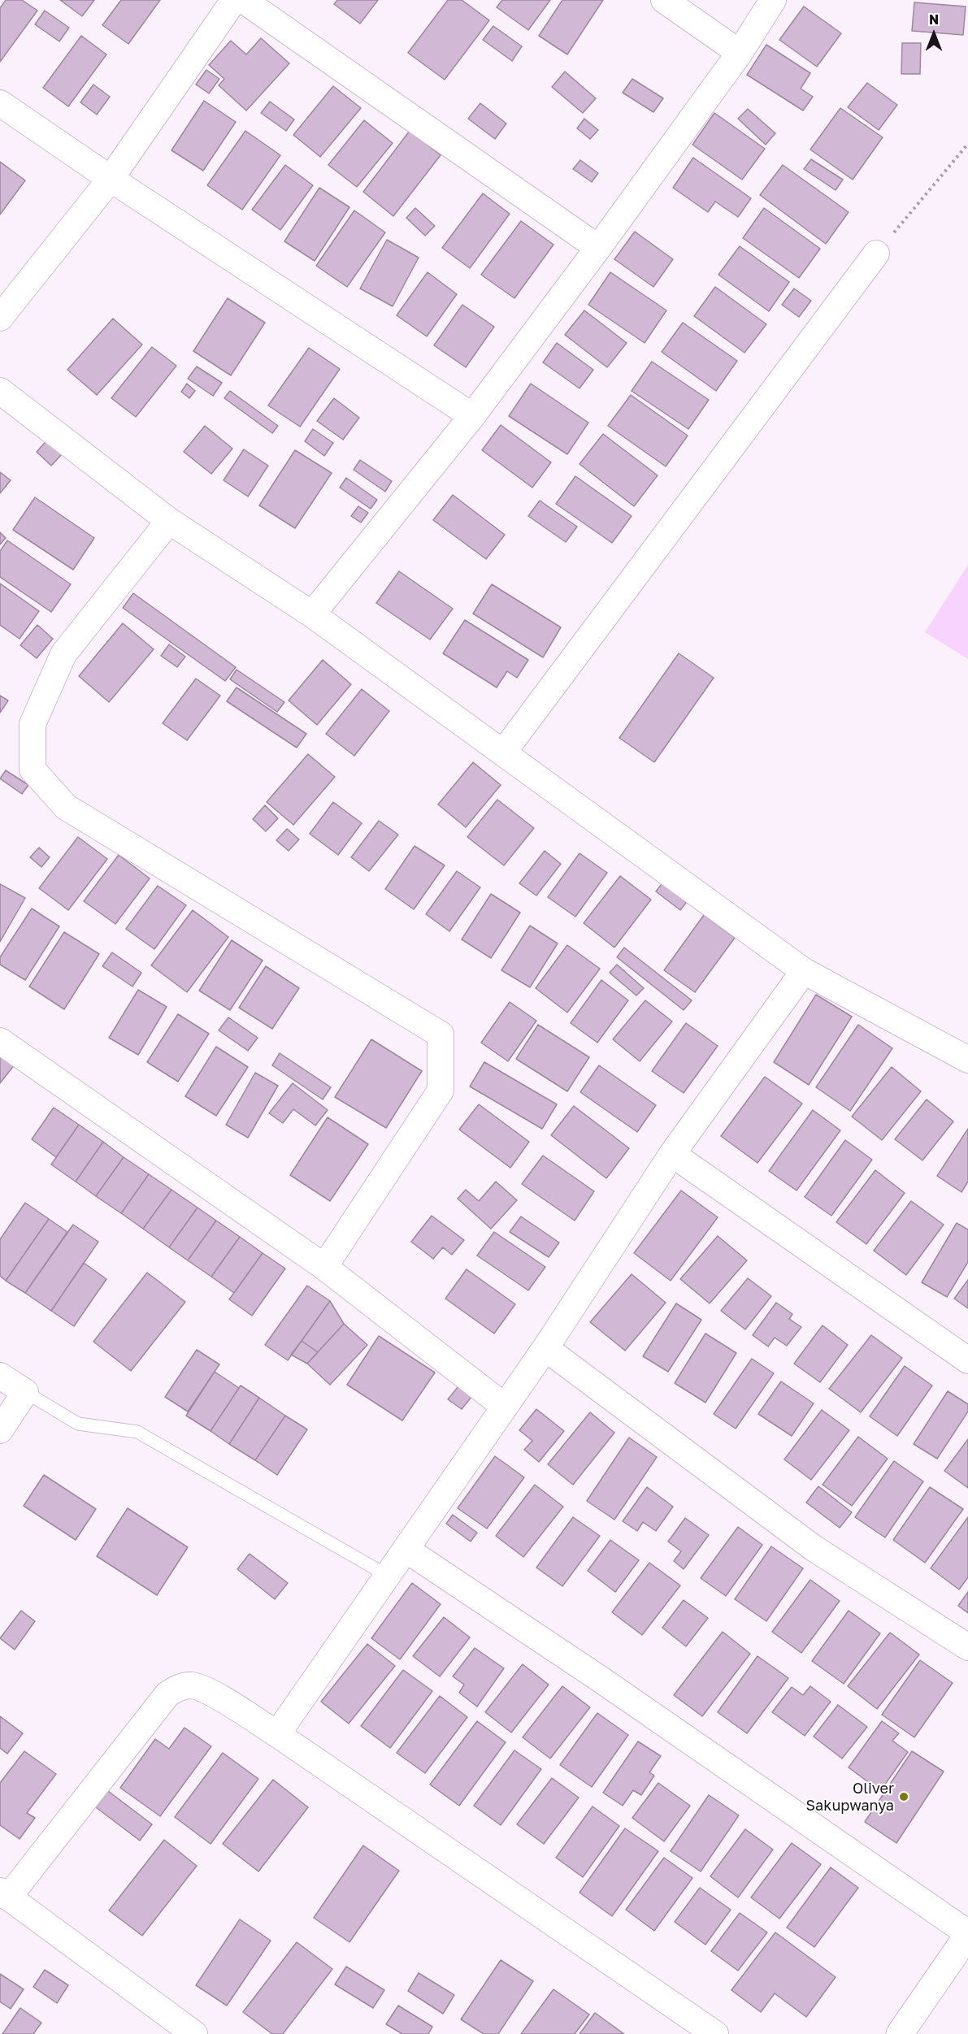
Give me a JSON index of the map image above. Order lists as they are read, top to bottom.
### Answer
{
  "places": ["Oliver Sakupwanya"],
  "north": "top"
}
